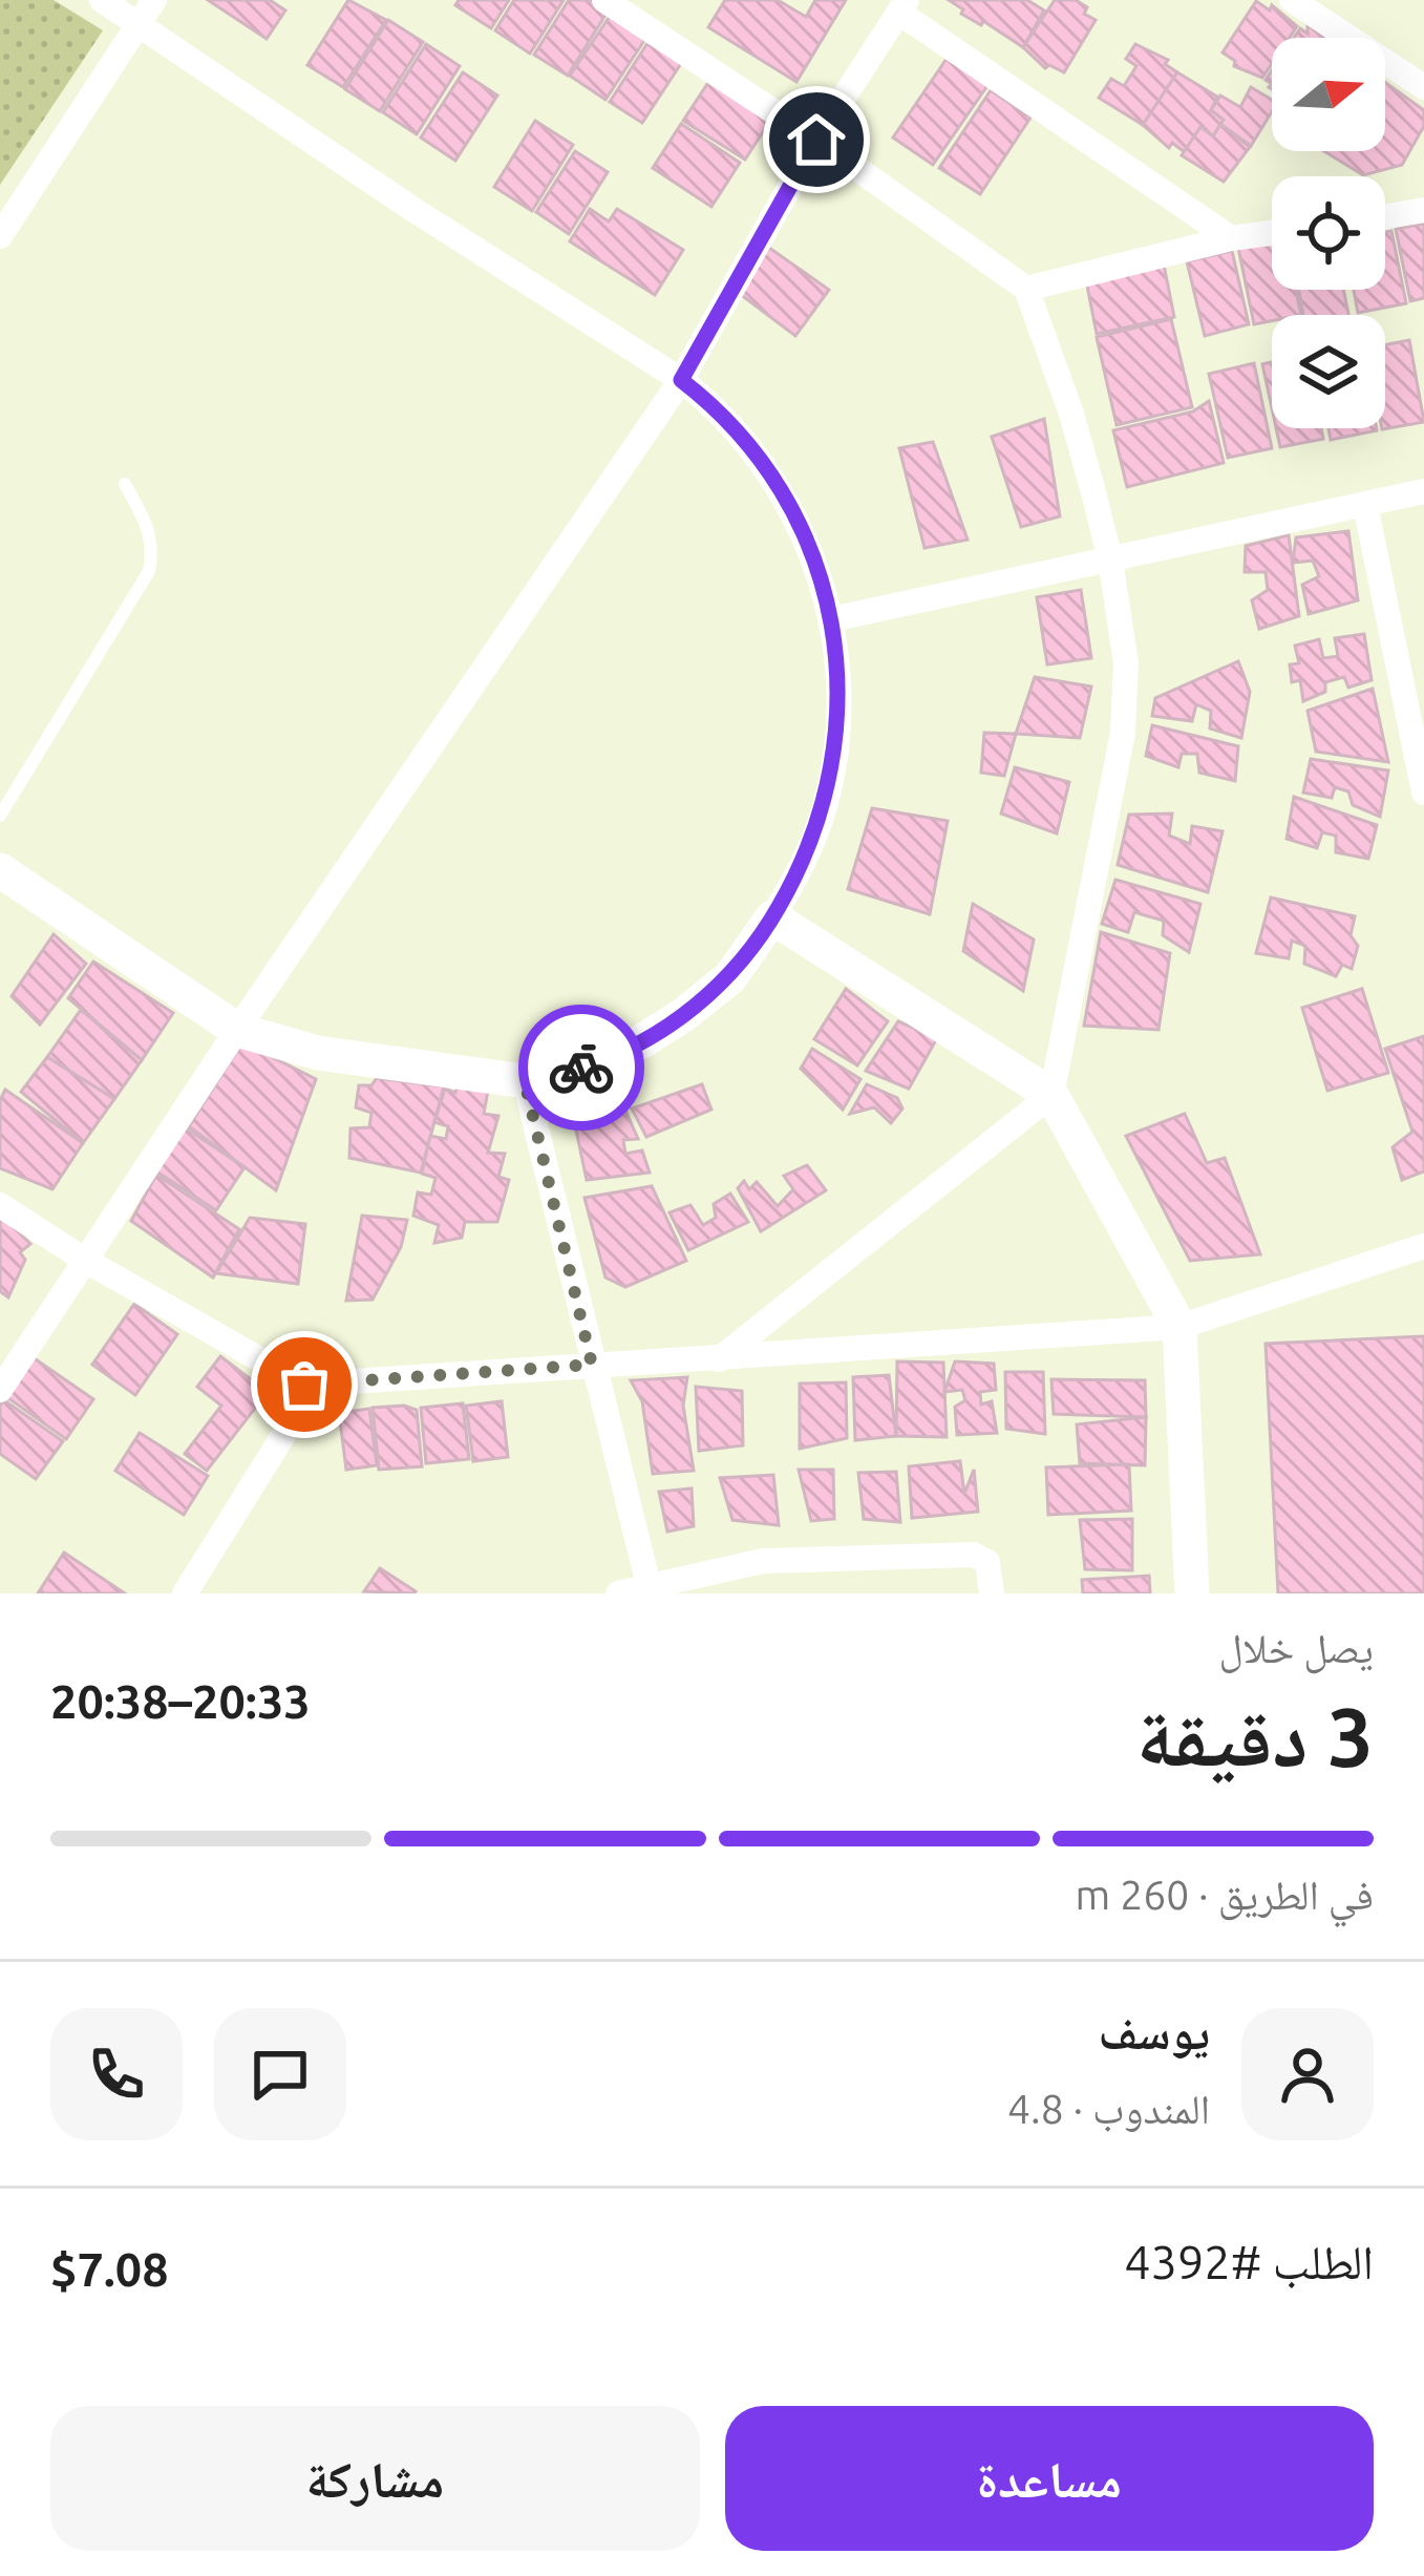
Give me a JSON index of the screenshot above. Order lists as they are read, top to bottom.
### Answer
{
  "north": "right",
  "page": {
    "heading": ["3 دقيقة", "يصل خلال", "20:33–20:38"],
    "panel": [
      "يوسف",
      "المندوب · 4.8",
      "الطلب #4392",
      "$7.08"
    ],
    "bar": "في الطريق · 260 m",
    "buttons": ["مساعدة", "مشاركة"]
  }
}
